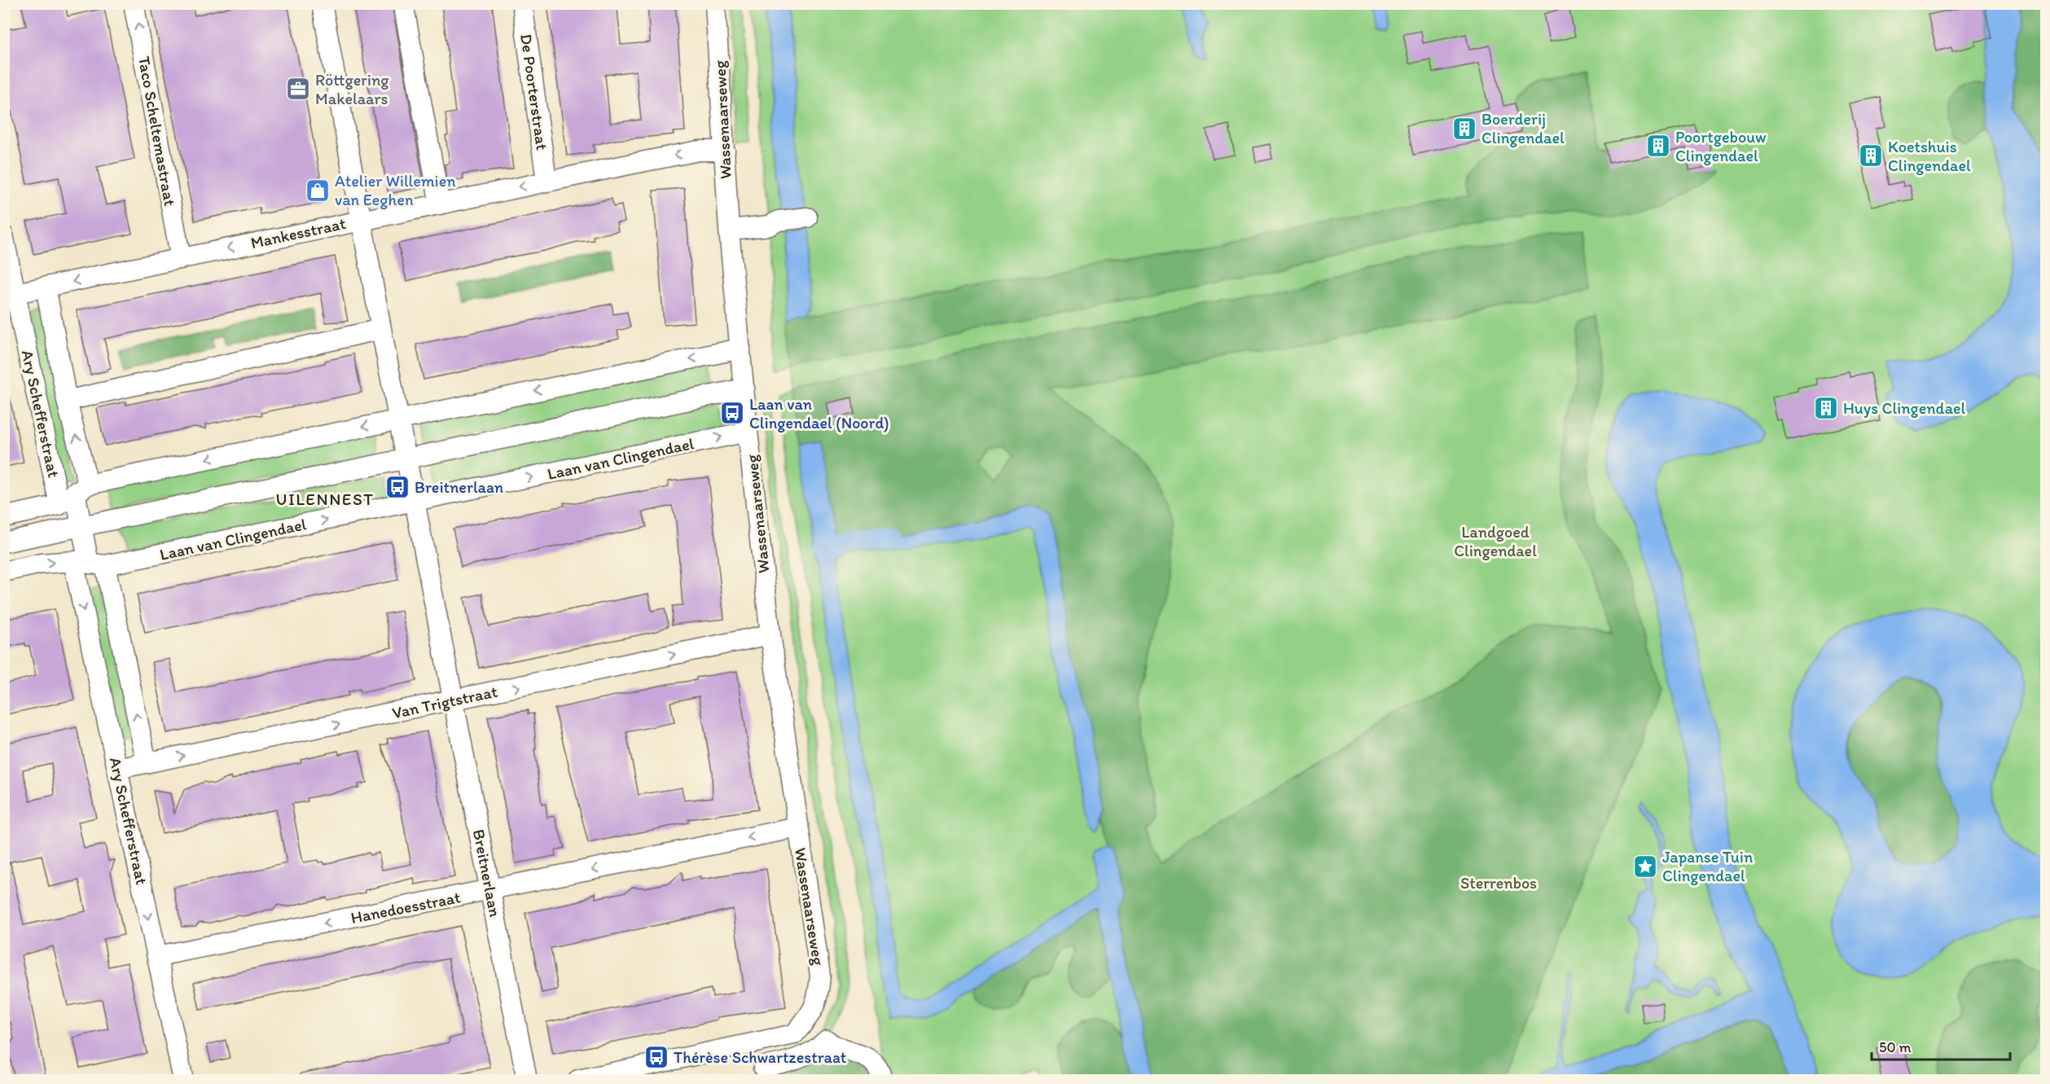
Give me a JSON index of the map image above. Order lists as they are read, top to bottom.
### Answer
{
  "streets": {
    "street": [
      "De Poorterstraat",
      "Wassenaarseweg",
      "Taco Scheltemastraat",
      "Mankesstraat",
      "Ary Schefferstraat",
      "Laan van Clingendael",
      "Van Trigtstraat",
      "Breitnerlaan",
      "Hanedoesstraat"
    ]
  },
  "crossings": [
    ["De Poorterstraat", "Mankesstraat"],
    ["Wassenaarseweg", "Mankesstraat"],
    ["Wassenaarseweg", "Laan van Clingendael"],
    ["Wassenaarseweg", "Van Trigtstraat"],
    ["Wassenaarseweg", "Hanedoesstraat"],
    ["Taco Scheltemastraat", "Mankesstraat"],
    ["Mankesstraat", "Ary Schefferstraat"],
    ["Mankesstraat", "Breitnerlaan"],
    ["Ary Schefferstraat", "Laan van Clingendael"],
    ["Ary Schefferstraat", "Van Trigtstraat"],
    ["Ary Schefferstraat", "Hanedoesstraat"],
    ["Laan van Clingendael", "Breitnerlaan"],
    ["Van Trigtstraat", "Breitnerlaan"],
    ["Breitnerlaan", "Hanedoesstraat"]
  ],
  "one_way": ["Taco Scheltemastraat", "Van Trigtstraat", "Hanedoesstraat"],
  "districts": ["UILENNEST"],
  "parks": ["Landgoed Clingendael", "Sterrenbos"],
  "places": {
    "office": ["Röttgering Makelaars"],
    "building": [
      "Boerderij Clingendael",
      "Poortgebouw Clingendael",
      "Koetshuis Clingendael",
      "Huys Clingendael"
    ],
    "shop": ["Atelier Willemien van Eeghen"],
    "bus stop": ["Laan van Clingendael (Noord)", "Breitnerlaan", "Thérèse Schwartzestraat"],
    "place": ["Japanse Tuin Clingendael"]
  },
  "scale_bar": "50 m"
}
